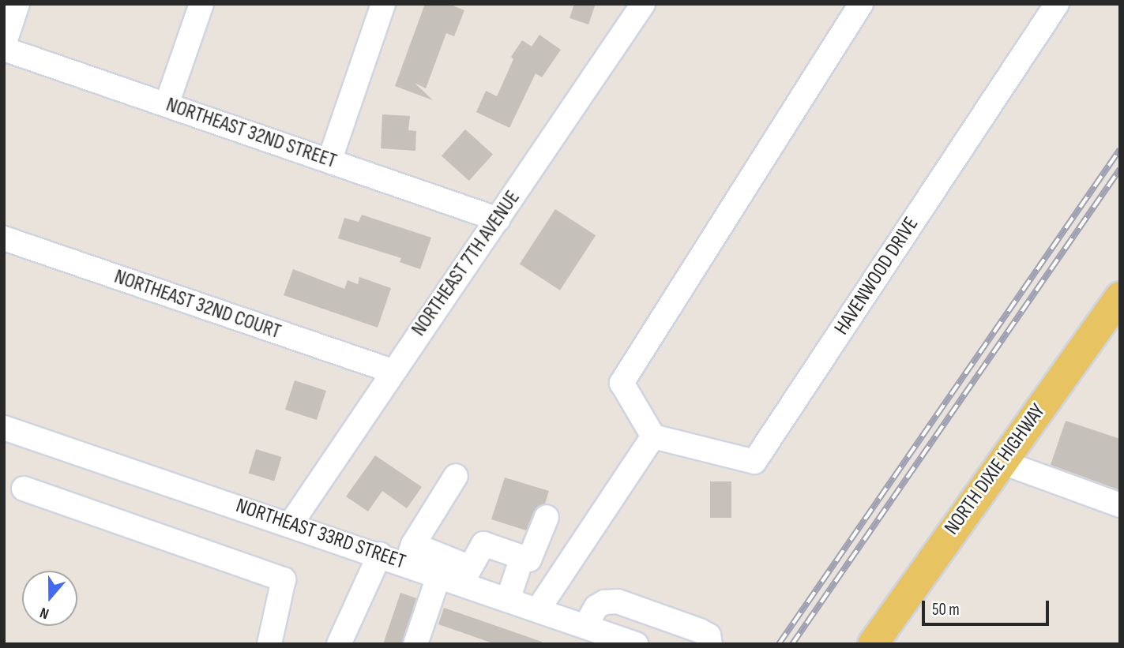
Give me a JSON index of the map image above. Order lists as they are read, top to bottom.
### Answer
{
  "streets": {
    "main road": ["NORTH DIXIE HIGHWAY"],
    "street": [
      "NORTHEAST 32ND STREET",
      "NORTHEAST 7TH AVENUE",
      "HAVENWOOD DRIVE",
      "NORTHEAST 32ND COURT",
      "NORTHEAST 33RD STREET"
    ]
  },
  "crossings": [
    ["NORTHEAST 32ND STREET", "NORTHEAST 7TH AVENUE"],
    ["NORTHEAST 7TH AVENUE", "NORTHEAST 32ND COURT"],
    ["NORTHEAST 7TH AVENUE", "NORTHEAST 33RD STREET"]
  ],
  "scale_bar": "50 m",
  "north": "bottom"
}
